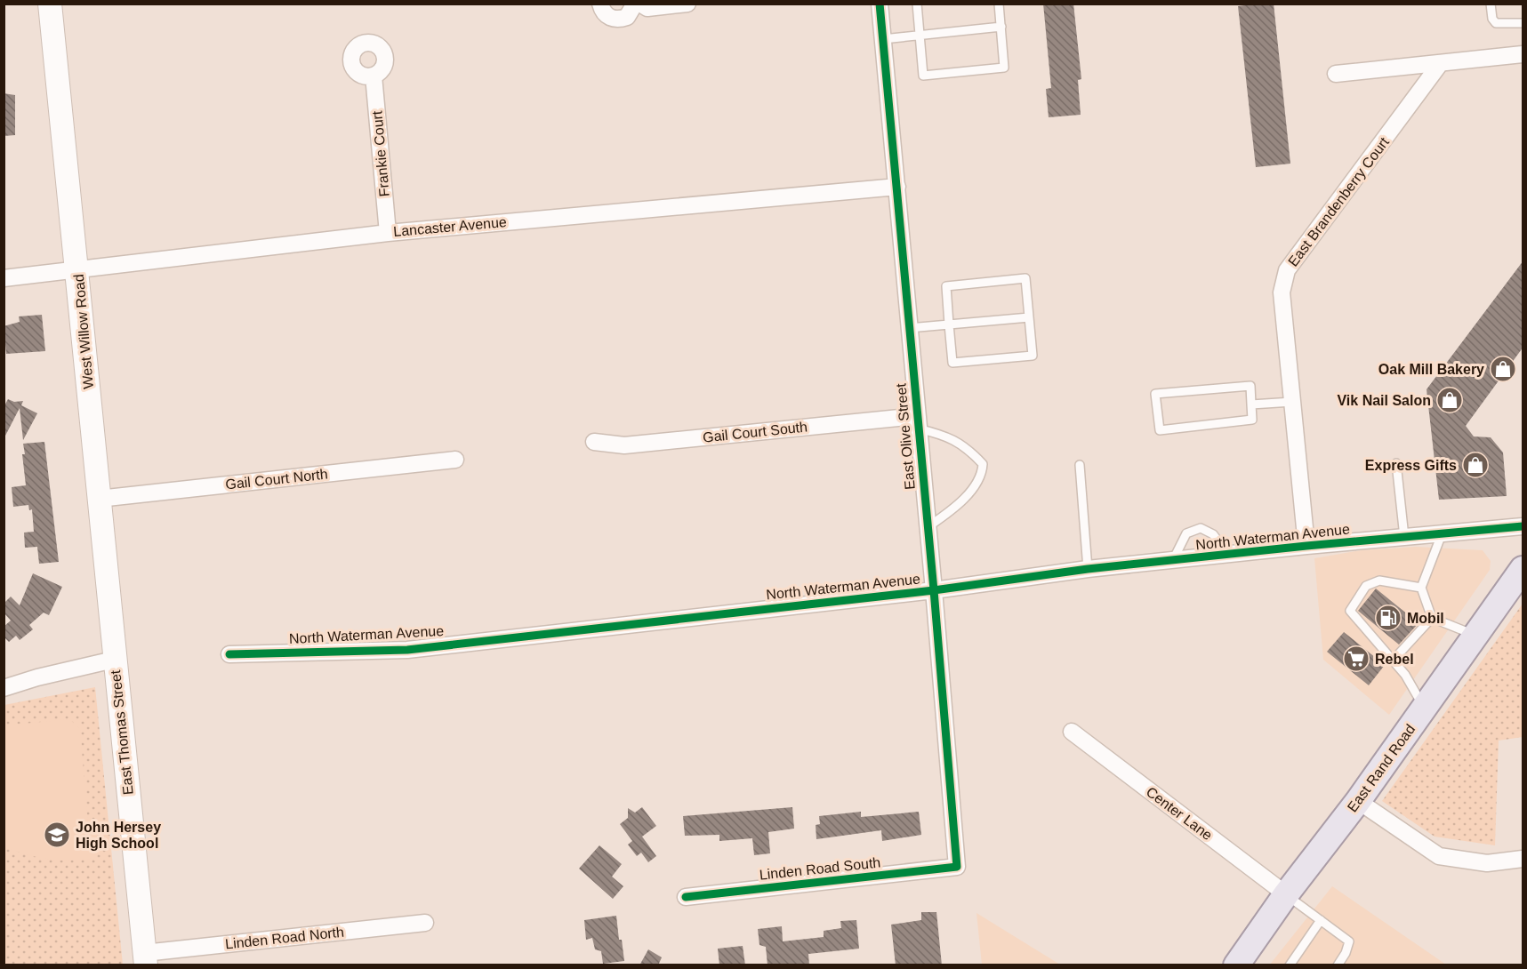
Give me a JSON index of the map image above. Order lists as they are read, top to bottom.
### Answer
{
  "streets": {
    "main road": ["East Rand Road"],
    "street": [
      "Frankie Court",
      "East Brandenberry Court",
      "Lancaster Avenue",
      "West Willow Road",
      "Gail Court South",
      "East Olive Street",
      "Gail Court North",
      "North Waterman Avenue",
      "East Thomas Street",
      "Center Lane",
      "Linden Road South",
      "Linden Road North"
    ]
  },
  "crossings": [
    ["Frankie Court", "Lancaster Avenue"],
    ["East Brandenberry Court", "North Waterman Avenue"],
    ["Lancaster Avenue", "West Willow Road"],
    ["Lancaster Avenue", "East Olive Street"],
    ["West Willow Road", "Gail Court North"],
    ["West Willow Road", "East Thomas Street"],
    ["Gail Court South", "East Olive Street"],
    ["East Olive Street", "North Waterman Avenue"],
    ["East Olive Street", "Linden Road South"],
    ["East Thomas Street", "Linden Road North"],
    ["East Rand Road", "Center Lane"]
  ],
  "places": {
    "shop": ["Oak Mill Bakery", "Vik Nail Salon", "Express Gifts"],
    "fuel station": ["Mobil"],
    "supermarket": ["Rebel"],
    "school or university": ["John Hersey High School"]
  }
}
